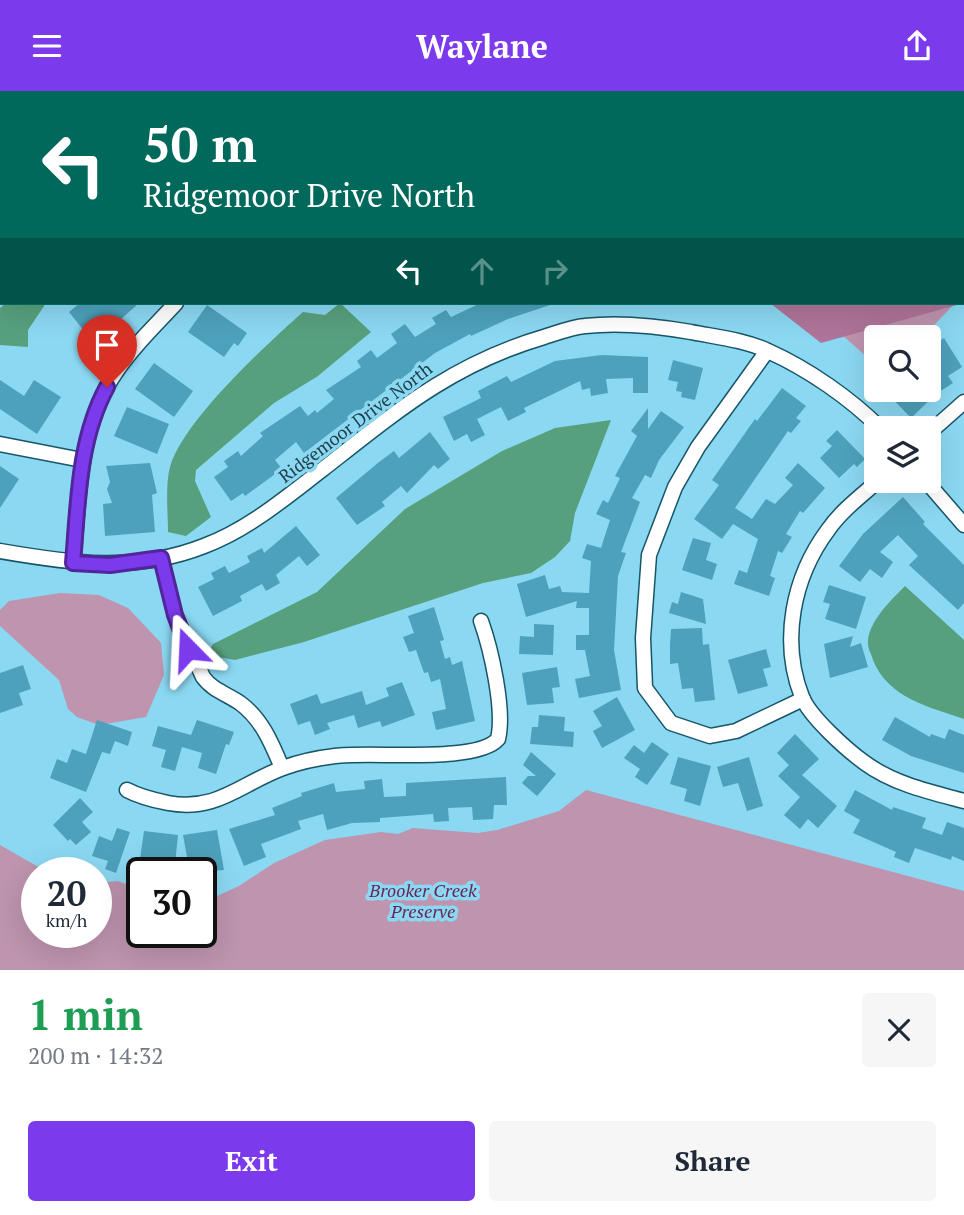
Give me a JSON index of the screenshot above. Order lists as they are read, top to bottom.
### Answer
{
  "streets": {
    "street": ["Ridgemoor Drive North"]
  },
  "parks": ["Brooker Creek Preserve"],
  "page": {
    "header": "Waylane",
    "turn": ["50 m", "Ridgemoor Drive North"],
    "speed": "20 km/h",
    "limit": "30",
    "heading": ["1 min", "200 m · 14:32"],
    "buttons": ["Exit", "Share"]
  }
}
